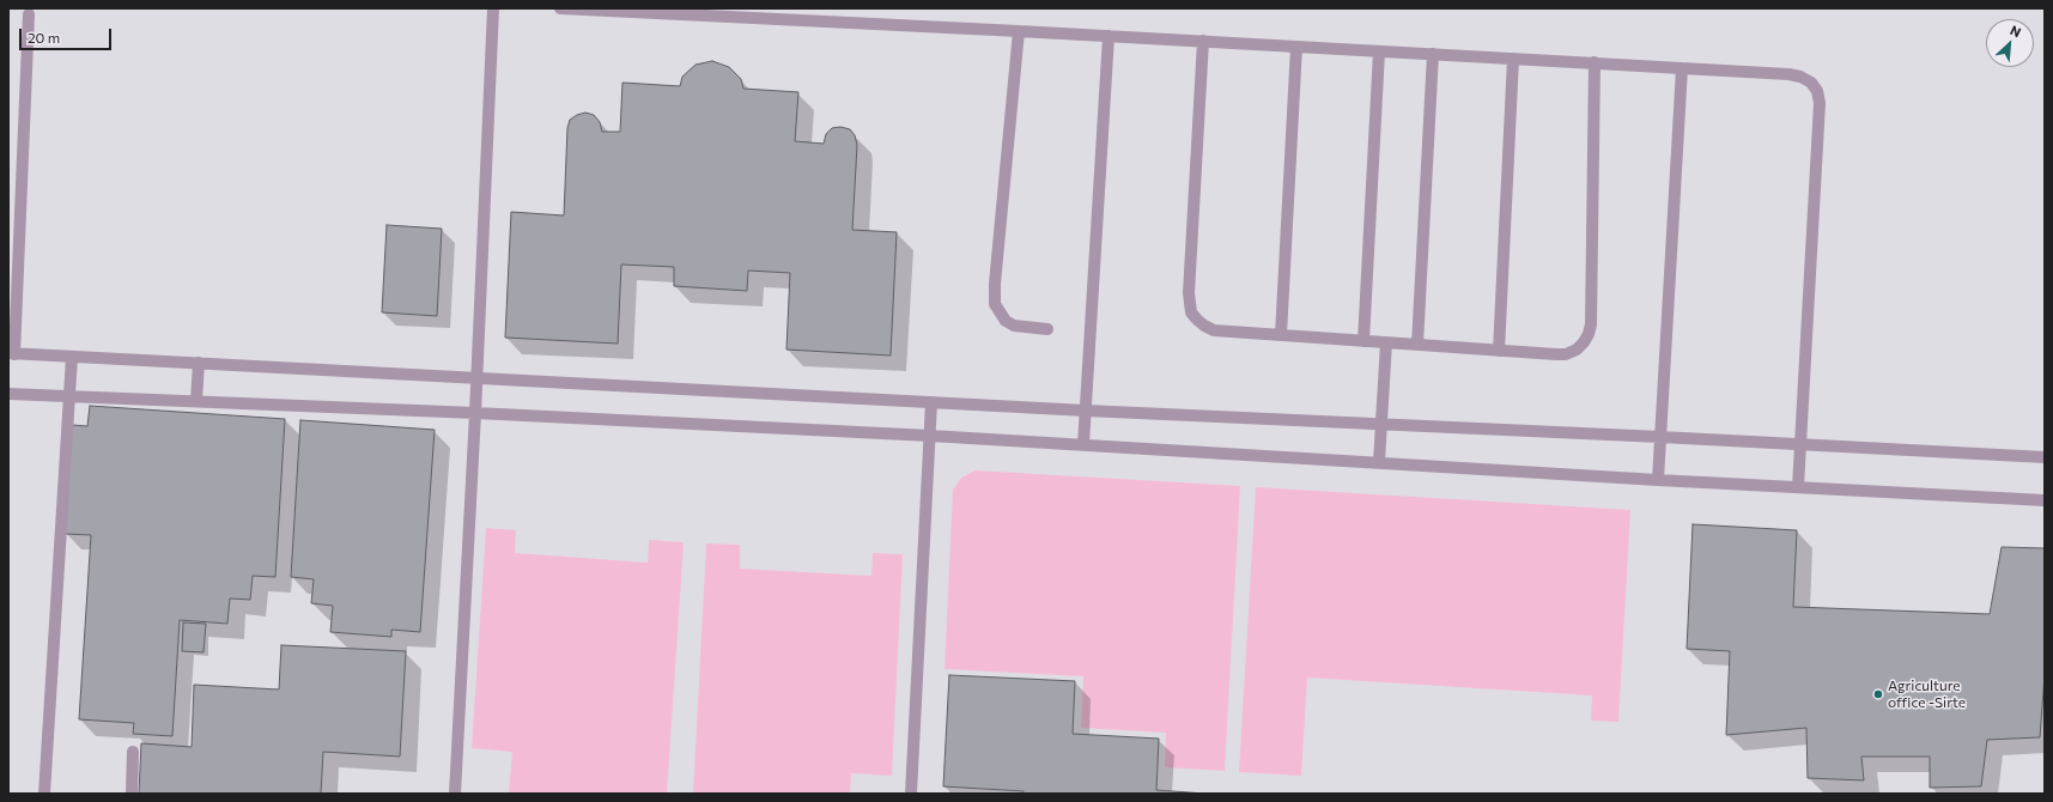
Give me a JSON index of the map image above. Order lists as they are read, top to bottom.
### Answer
{
  "places": ["Agriculture office -Sirte"],
  "scale_bar": "20 m",
  "north": "top right"
}
